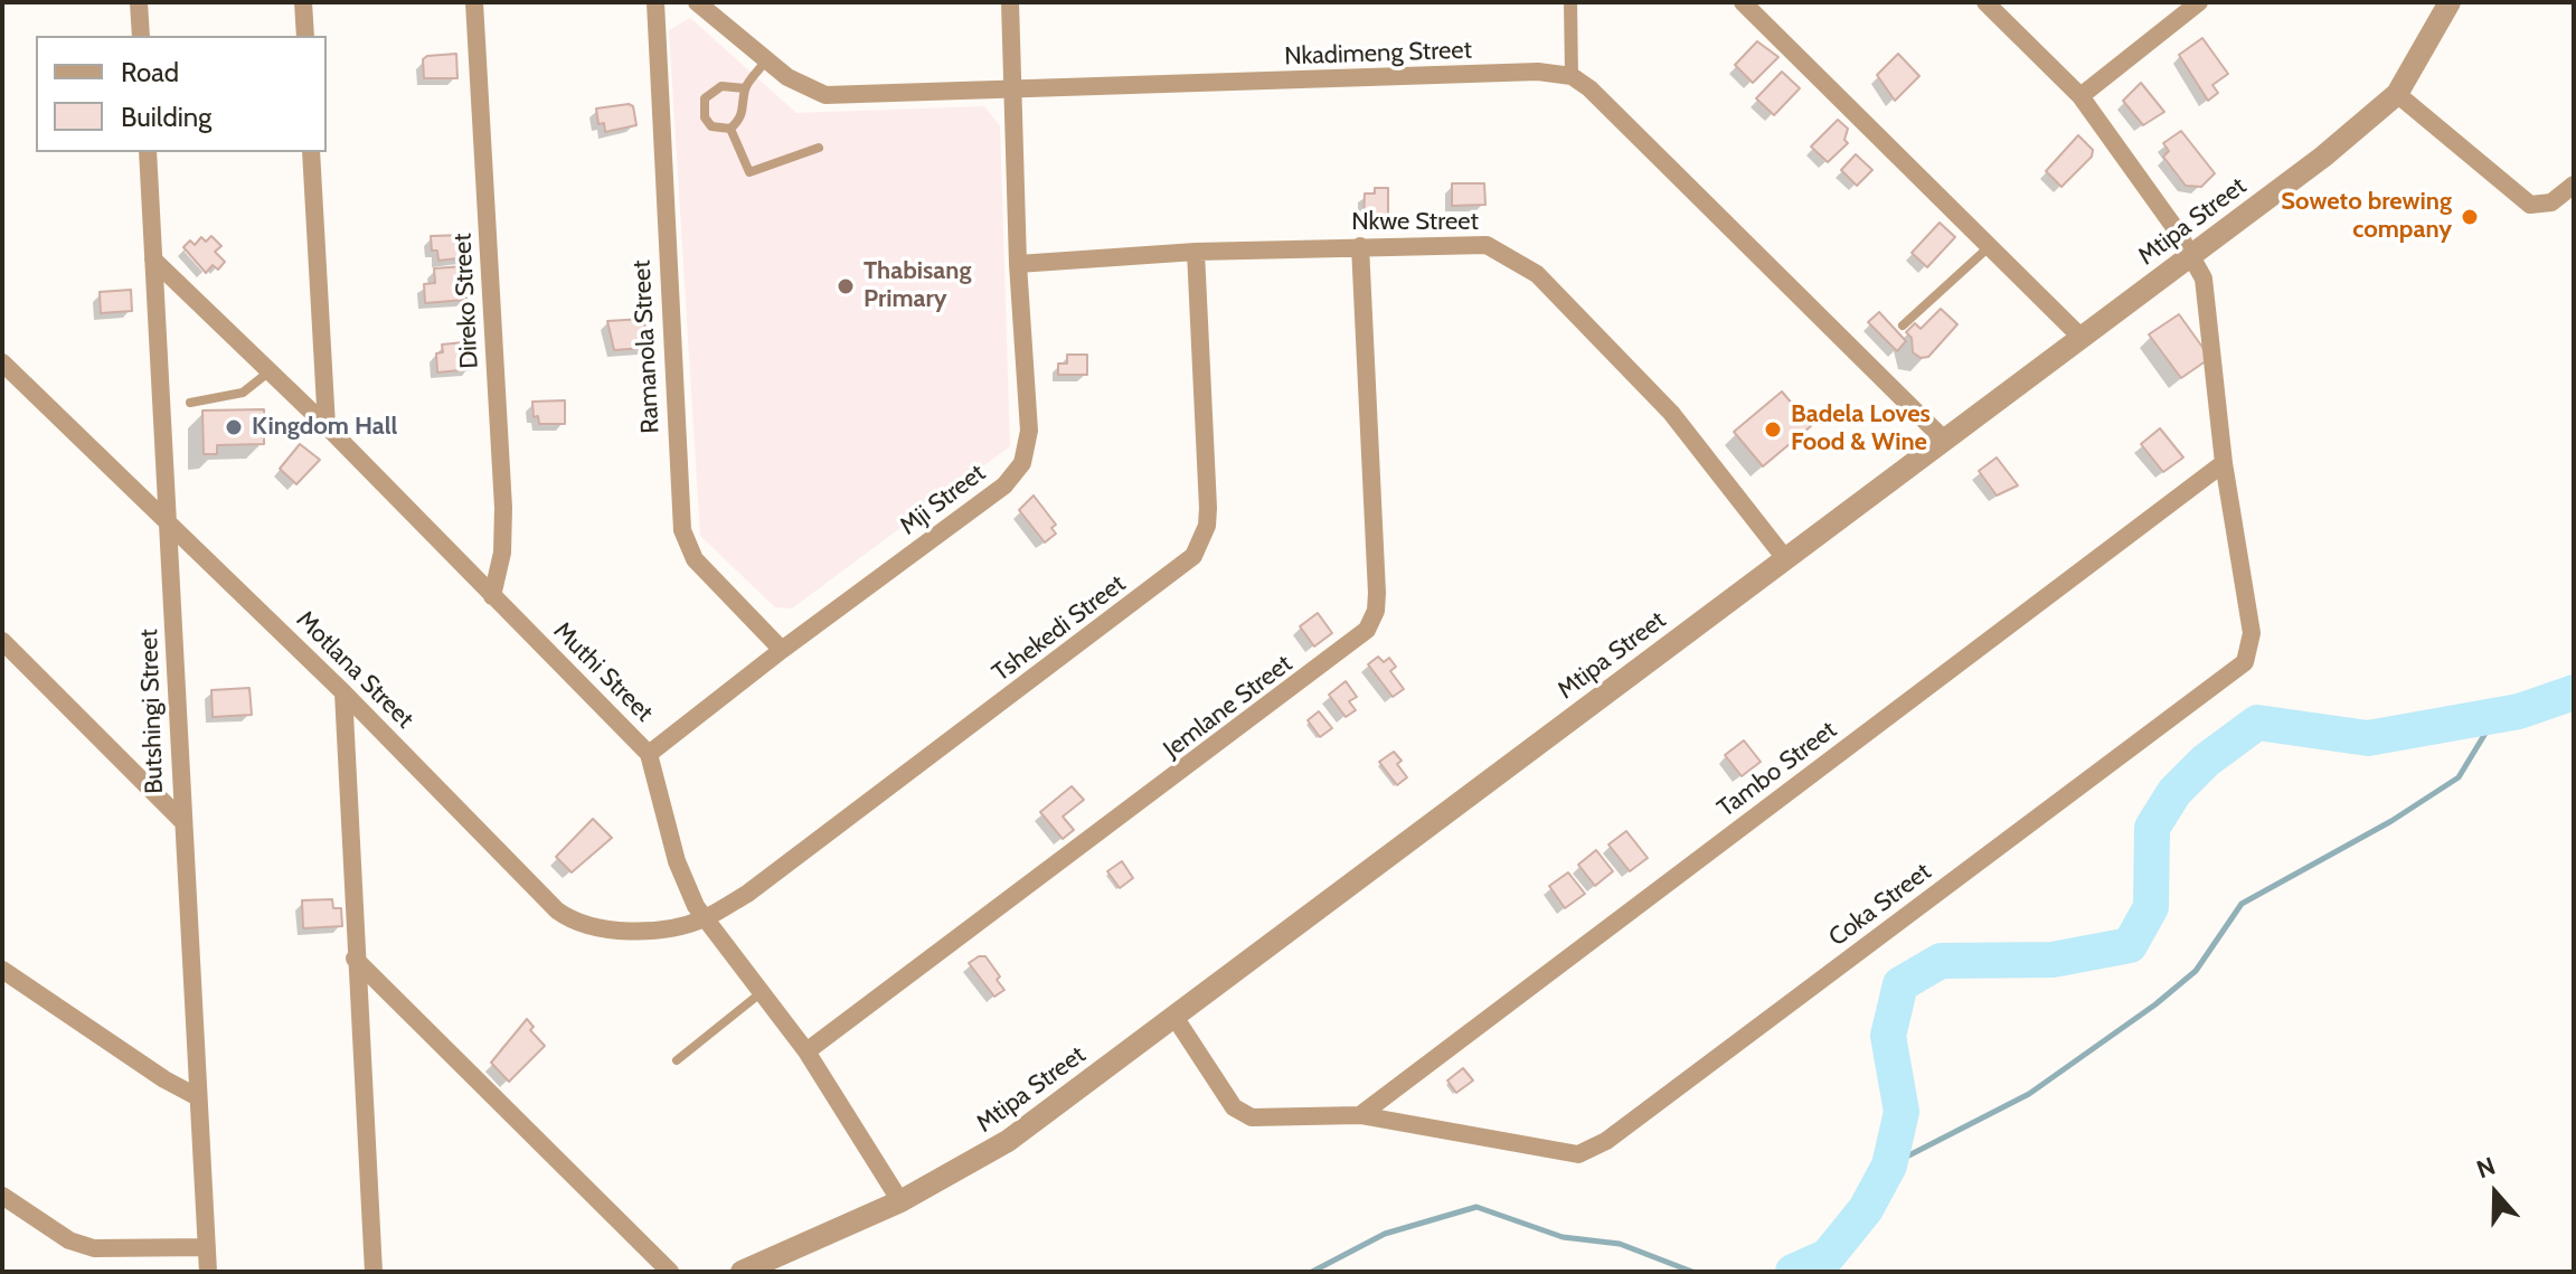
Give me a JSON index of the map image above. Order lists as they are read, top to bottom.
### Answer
{
  "streets": {
    "street": [
      "Nkadimeng Street",
      "Mtipa Street",
      "Nkwe Street",
      "Direko Street",
      "Ramanola Street",
      "Mji Street",
      "Tshekedi Street",
      "Motlana Street",
      "Muthi Street",
      "Jemlane Street",
      "Butshingi Street",
      "Tambo Street",
      "Coka Street"
    ]
  },
  "crossings": [
    ["Nkadimeng Street", "Mji Street"],
    ["Mtipa Street", "Nkwe Street"],
    ["Mtipa Street", "Muthi Street"],
    ["Mtipa Street", "Coka Street"],
    ["Nkwe Street", "Mji Street"],
    ["Nkwe Street", "Tshekedi Street"],
    ["Nkwe Street", "Jemlane Street"],
    ["Direko Street", "Muthi Street"],
    ["Ramanola Street", "Mji Street"],
    ["Mji Street", "Muthi Street"],
    ["Tshekedi Street", "Motlana Street"],
    ["Tshekedi Street", "Muthi Street"],
    ["Motlana Street", "Muthi Street"],
    ["Motlana Street", "Butshingi Street"],
    ["Muthi Street", "Jemlane Street"],
    ["Muthi Street", "Butshingi Street"],
    ["Tambo Street", "Coka Street"]
  ],
  "places": [
    "Soweto brewing company",
    "Thabisang Primary",
    "Kingdom Hall",
    "Badela Loves Food & Wine"
  ],
  "legend": ["Road", "Building"],
  "north": "top"
}
